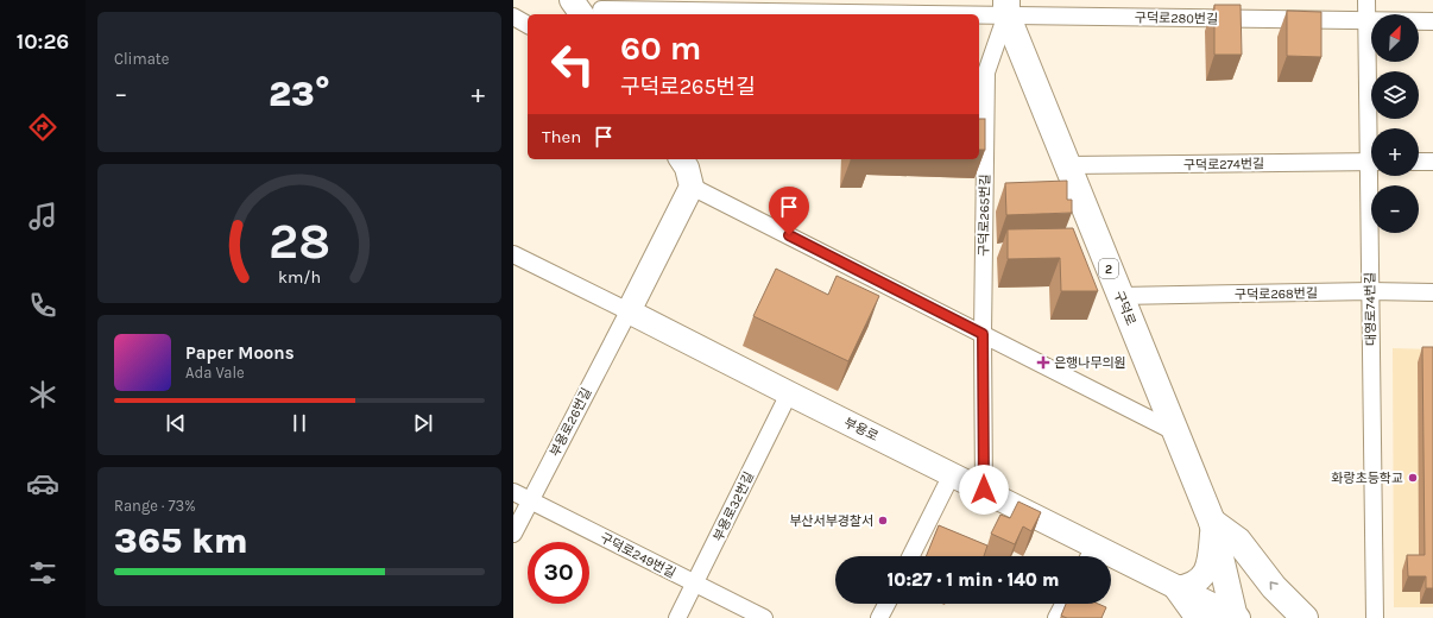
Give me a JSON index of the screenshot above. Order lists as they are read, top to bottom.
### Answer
{
  "streets": {
    "main road": ["2", "구덕로", "부용로"],
    "street": [
      "구덕로280번길",
      "구덕로274번길",
      "구덕로265번길",
      "구덕로268번길",
      "대영로74번길",
      "부용로26번길",
      "부용로32번길",
      "구덕로249번길"
    ]
  },
  "crossings": [
    ["구덕로280번길", "구덕로265번길"],
    ["구덕로280번길", "구덕로"],
    ["구덕로280번길", "대영로74번길"],
    ["구덕로274번길", "구덕로"],
    ["구덕로265번길", "구덕로"],
    ["구덕로268번길", "구덕로"],
    ["구덕로268번길", "대영로74번길"],
    ["구덕로", "부용로"],
    ["부용로26번길", "부용로"],
    ["부용로26번길", "구덕로249번길"],
    ["부용로", "부용로32번길"],
    ["부용로32번길", "구덕로249번길"]
  ],
  "places": {
    "health": ["은행나무의원"],
    "other": ["화랑초등학교", "부산서부경찰서"]
  },
  "north": "top right",
  "page": {
    "tabs": "10:26",
    "tile": [
      "Climate",
      ["Range · 73%", "365 km"]
    ],
    "map_buttons": ["+", "−"],
    "turn": ["60 m", "구덕로265번길"],
    "heat": ["−", "23°", "+"],
    "then": "Then",
    "song": ["Paper Moons", "Ada Vale"],
    "limit": "30",
    "trip": "10:27 · 1 min · 140 m",
    "gauge": ["28", "km/h"]
  }
}
